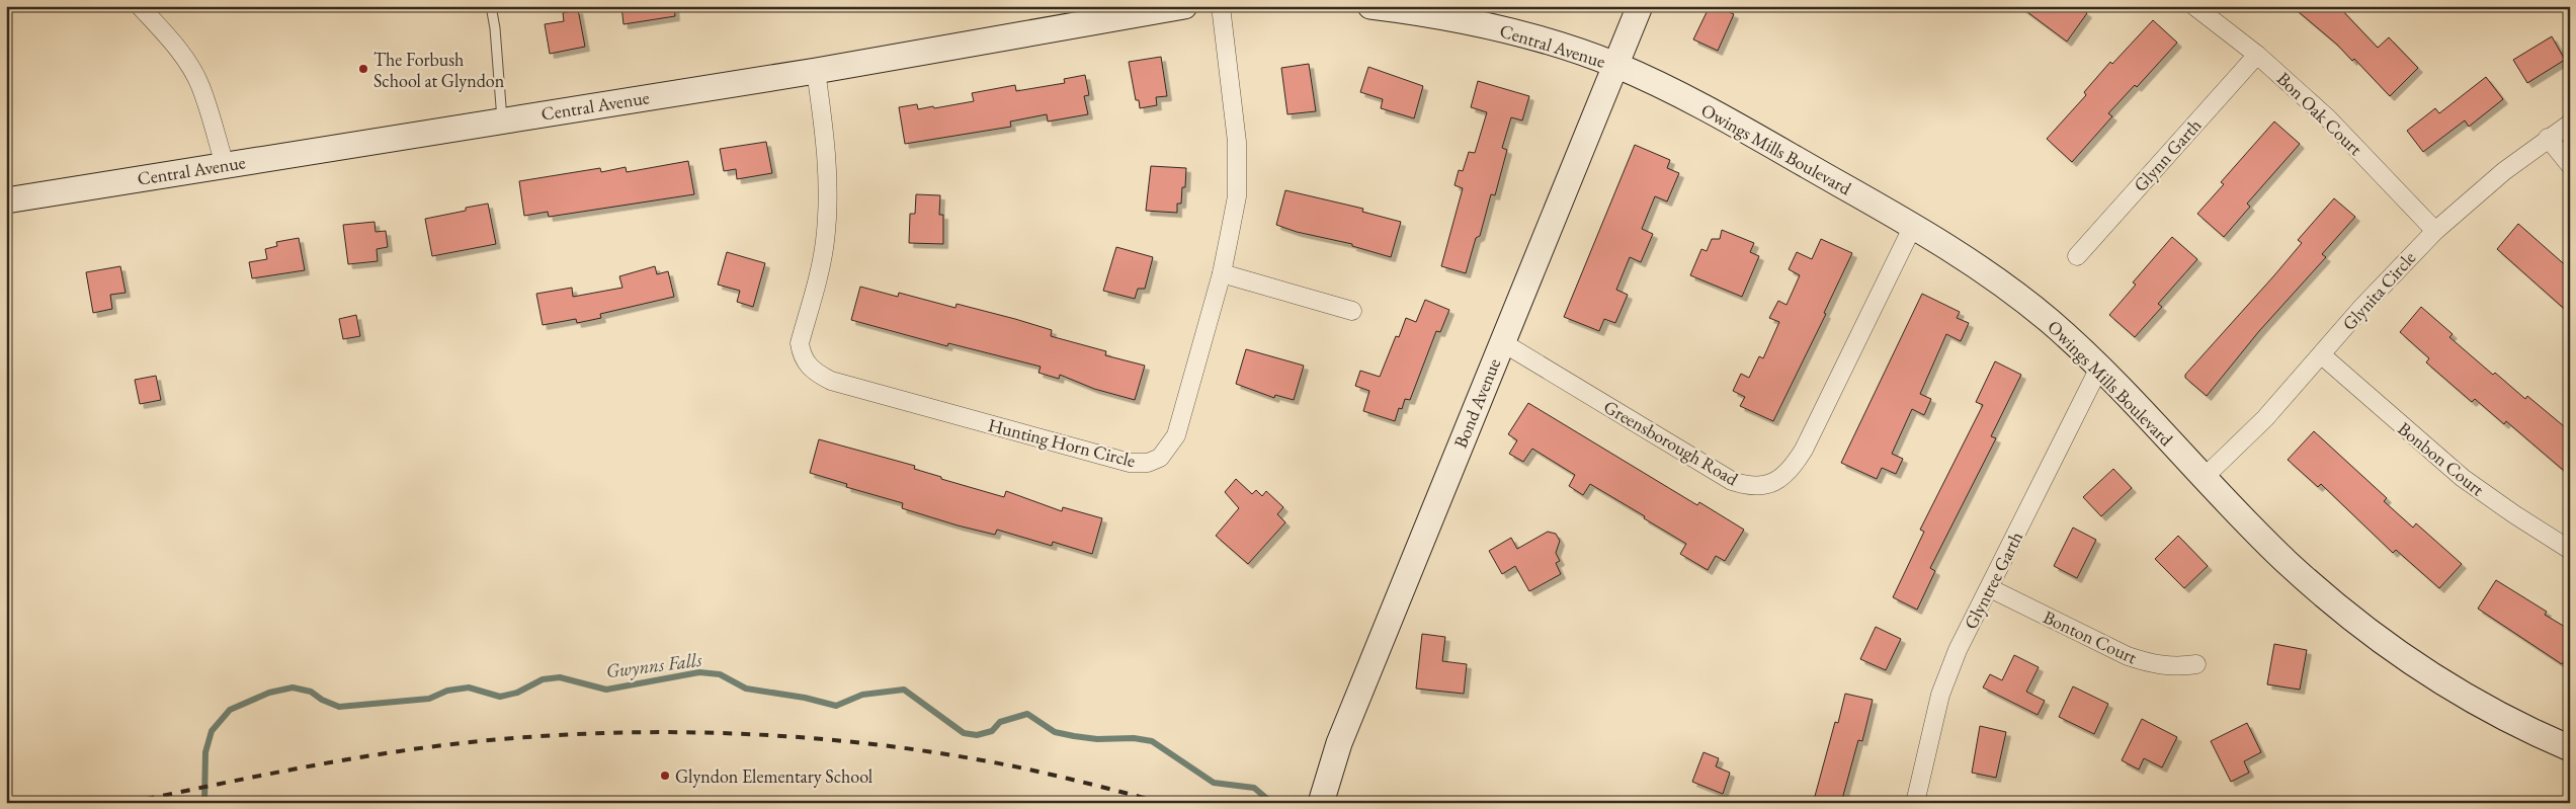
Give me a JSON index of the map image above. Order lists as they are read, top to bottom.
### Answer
{
  "streets": {
    "main road": ["Central Avenue", "Owings Mills Boulevard", "Bond Avenue"],
    "street": [
      "Bon Oak Court",
      "Glynn Garth",
      "Glynita Circle",
      "Hunting Horn Circle",
      "Greensborough Road",
      "Bonbon Court",
      "Glyntree Garth",
      "Bonton Court"
    ]
  },
  "crossings": [
    ["Central Avenue", "Owings Mills Boulevard"],
    ["Central Avenue", "Bond Avenue"],
    ["Central Avenue", "Hunting Horn Circle"],
    ["Bon Oak Court", "Glynn Garth"],
    ["Bon Oak Court", "Glynita Circle"],
    ["Owings Mills Boulevard", "Glynita Circle"],
    ["Owings Mills Boulevard", "Bond Avenue"],
    ["Owings Mills Boulevard", "Greensborough Road"],
    ["Owings Mills Boulevard", "Glyntree Garth"],
    ["Glynita Circle", "Bonbon Court"],
    ["Bond Avenue", "Greensborough Road"],
    ["Glyntree Garth", "Bonton Court"]
  ],
  "water": ["Gwynns Falls"],
  "places": ["The Forbush School at Glyndon", "Glyndon Elementary School"]
}
